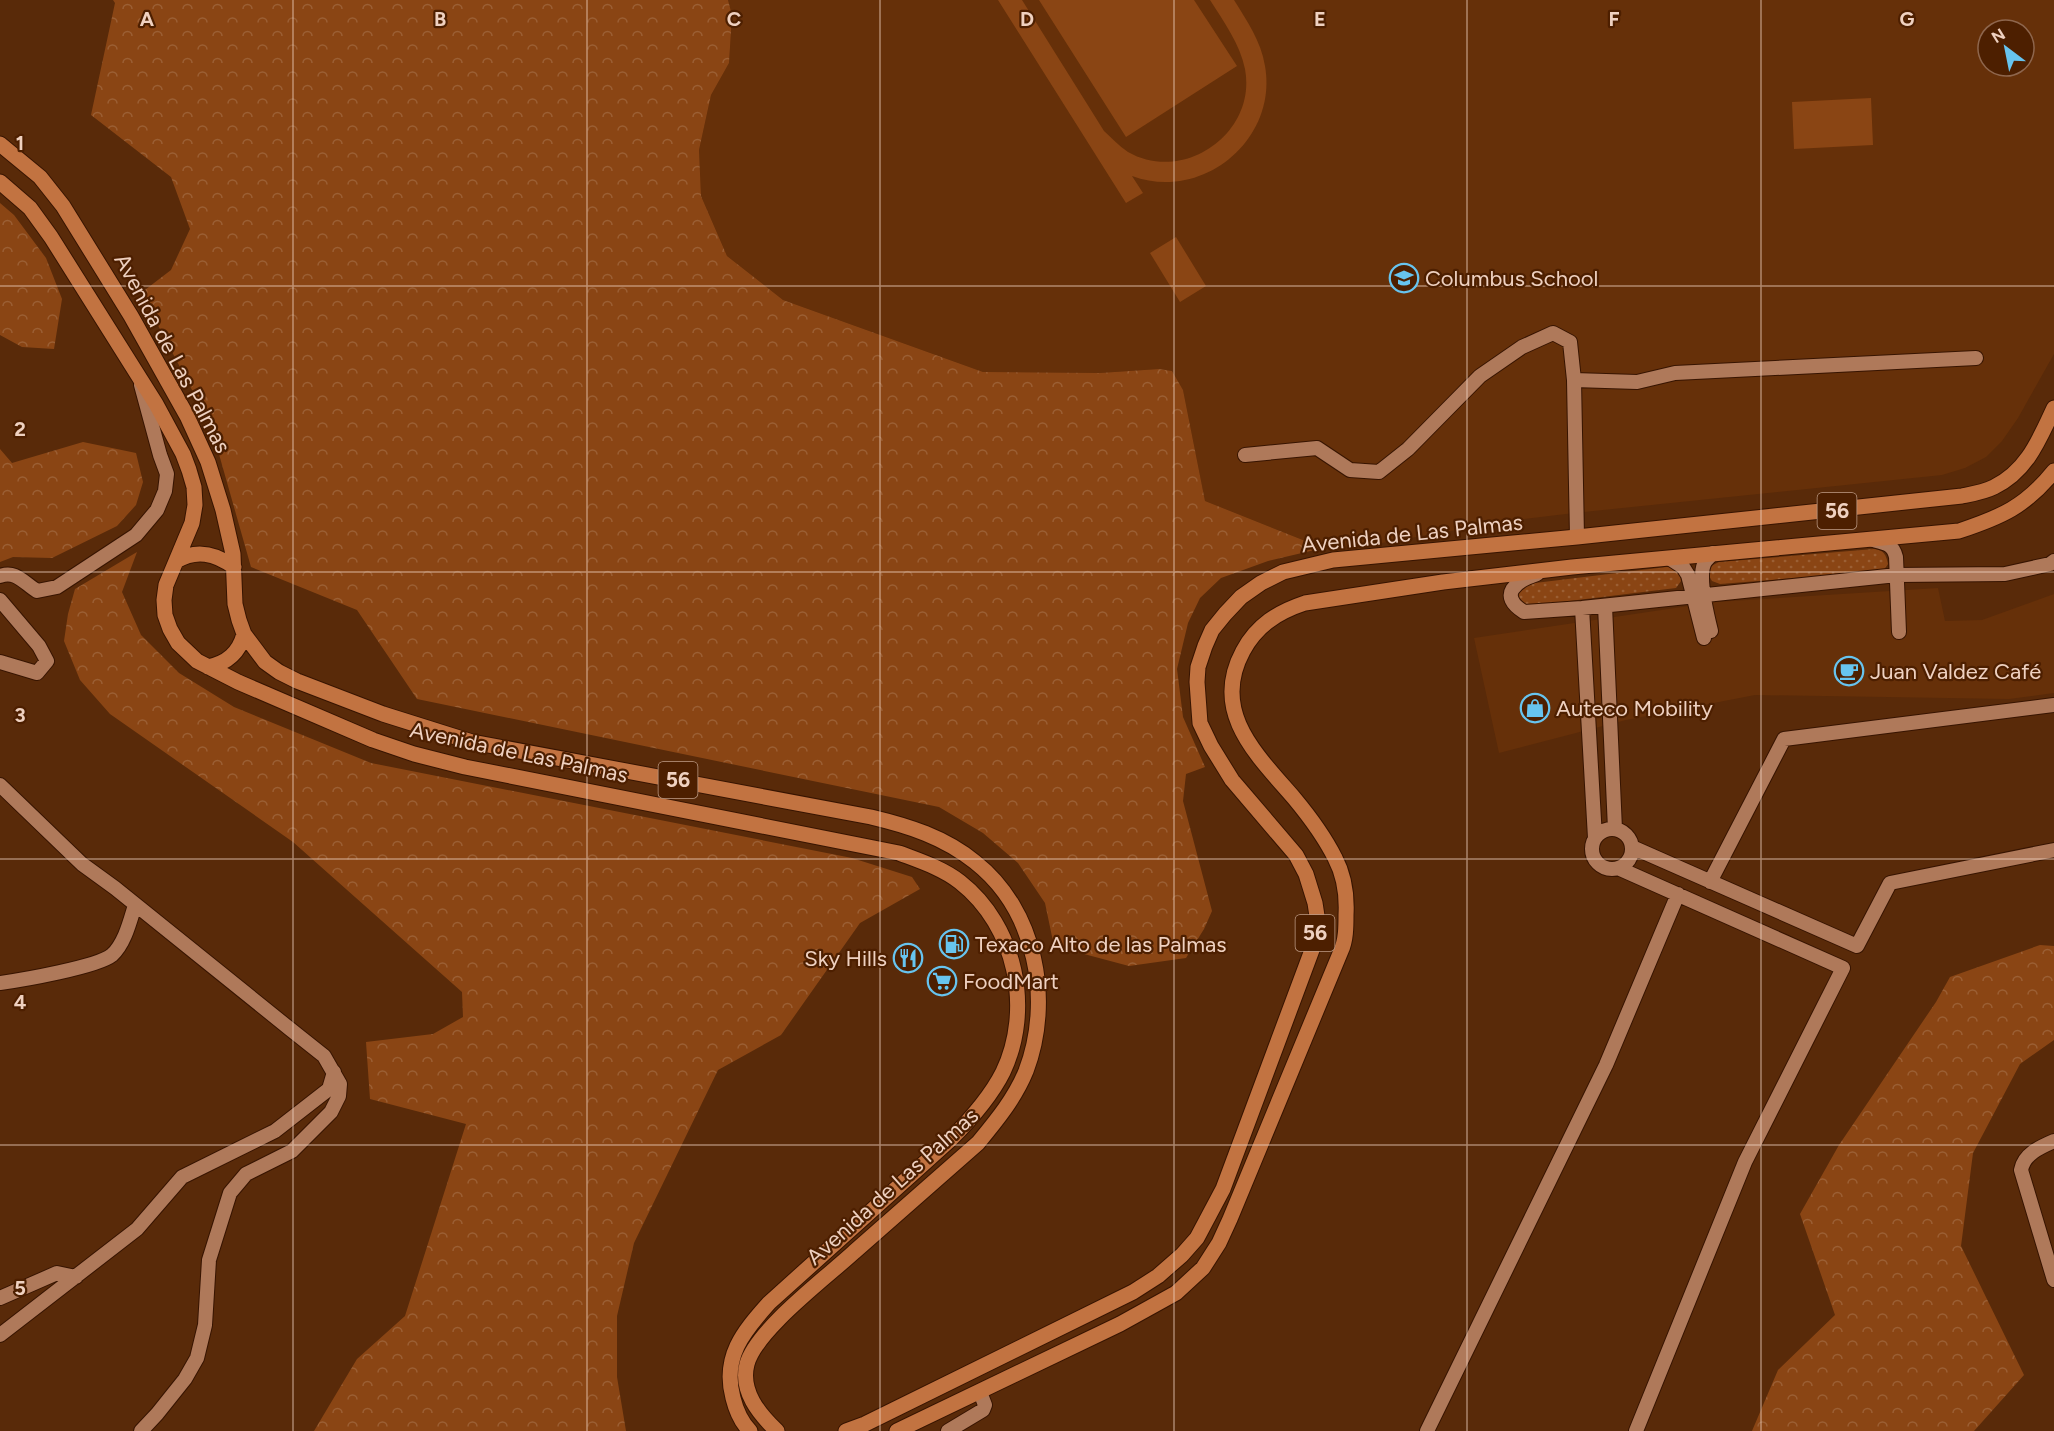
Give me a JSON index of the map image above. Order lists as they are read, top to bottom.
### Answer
{
  "streets": {
    "main road": ["Avenida de Las Palmas", "56"]
  },
  "places": {
    "school or university": ["Columbus School"],
    "cafe": ["Juan Valdez Café"],
    "shop": ["Auteco Mobility"],
    "fuel station": ["Texaco Alto de las Palmas"],
    "restaurant": ["Sky Hills"],
    "supermarket": ["FoodMart"]
  },
  "north": "top left",
  "grid": {
    "columns": [
      "A",
      "B",
      "C",
      "D",
      "E",
      "F",
      "G"
    ],
    "rows": [
      "1",
      "2",
      "3",
      "4",
      "5"
    ]
  }
}
